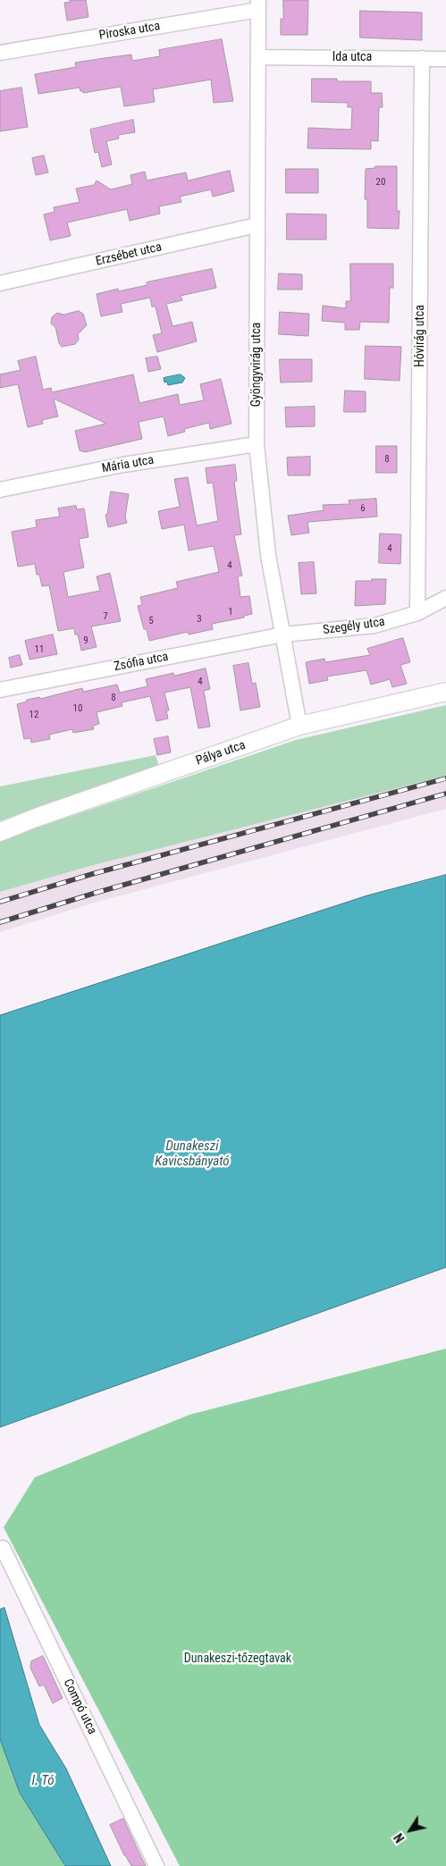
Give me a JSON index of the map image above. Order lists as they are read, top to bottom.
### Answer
{
  "streets": {
    "street": [
      "Piroska utca",
      "Ida utca",
      "Erzsébet utca",
      "Hóvirág utca",
      "Gyöngyvirág utca",
      "Mária utca",
      "Szegély utca",
      "Zsófia utca",
      "Pálya utca",
      "Compó utca"
    ]
  },
  "crossings": [
    ["Piroska utca", "Gyöngyvirág utca"],
    ["Ida utca", "Hóvirág utca"],
    ["Ida utca", "Gyöngyvirág utca"],
    ["Erzsébet utca", "Gyöngyvirág utca"],
    ["Hóvirág utca", "Szegély utca"],
    ["Gyöngyvirág utca", "Mária utca"],
    ["Gyöngyvirág utca", "Szegély utca"],
    ["Gyöngyvirág utca", "Zsófia utca"],
    ["Gyöngyvirág utca", "Pálya utca"],
    ["Szegély utca", "Zsófia utca"]
  ],
  "water": ["Dunakeszi Kavicsbányató", "I. Tó"],
  "parks": ["Dunakeszi-tőzegtavak"],
  "house_numbers": [
    "20",
    "8",
    "6",
    "4",
    "4",
    "1",
    "7",
    "3",
    "5",
    "9",
    "11",
    "4",
    "8",
    "10",
    "12"
  ],
  "north": "bottom left"
}
